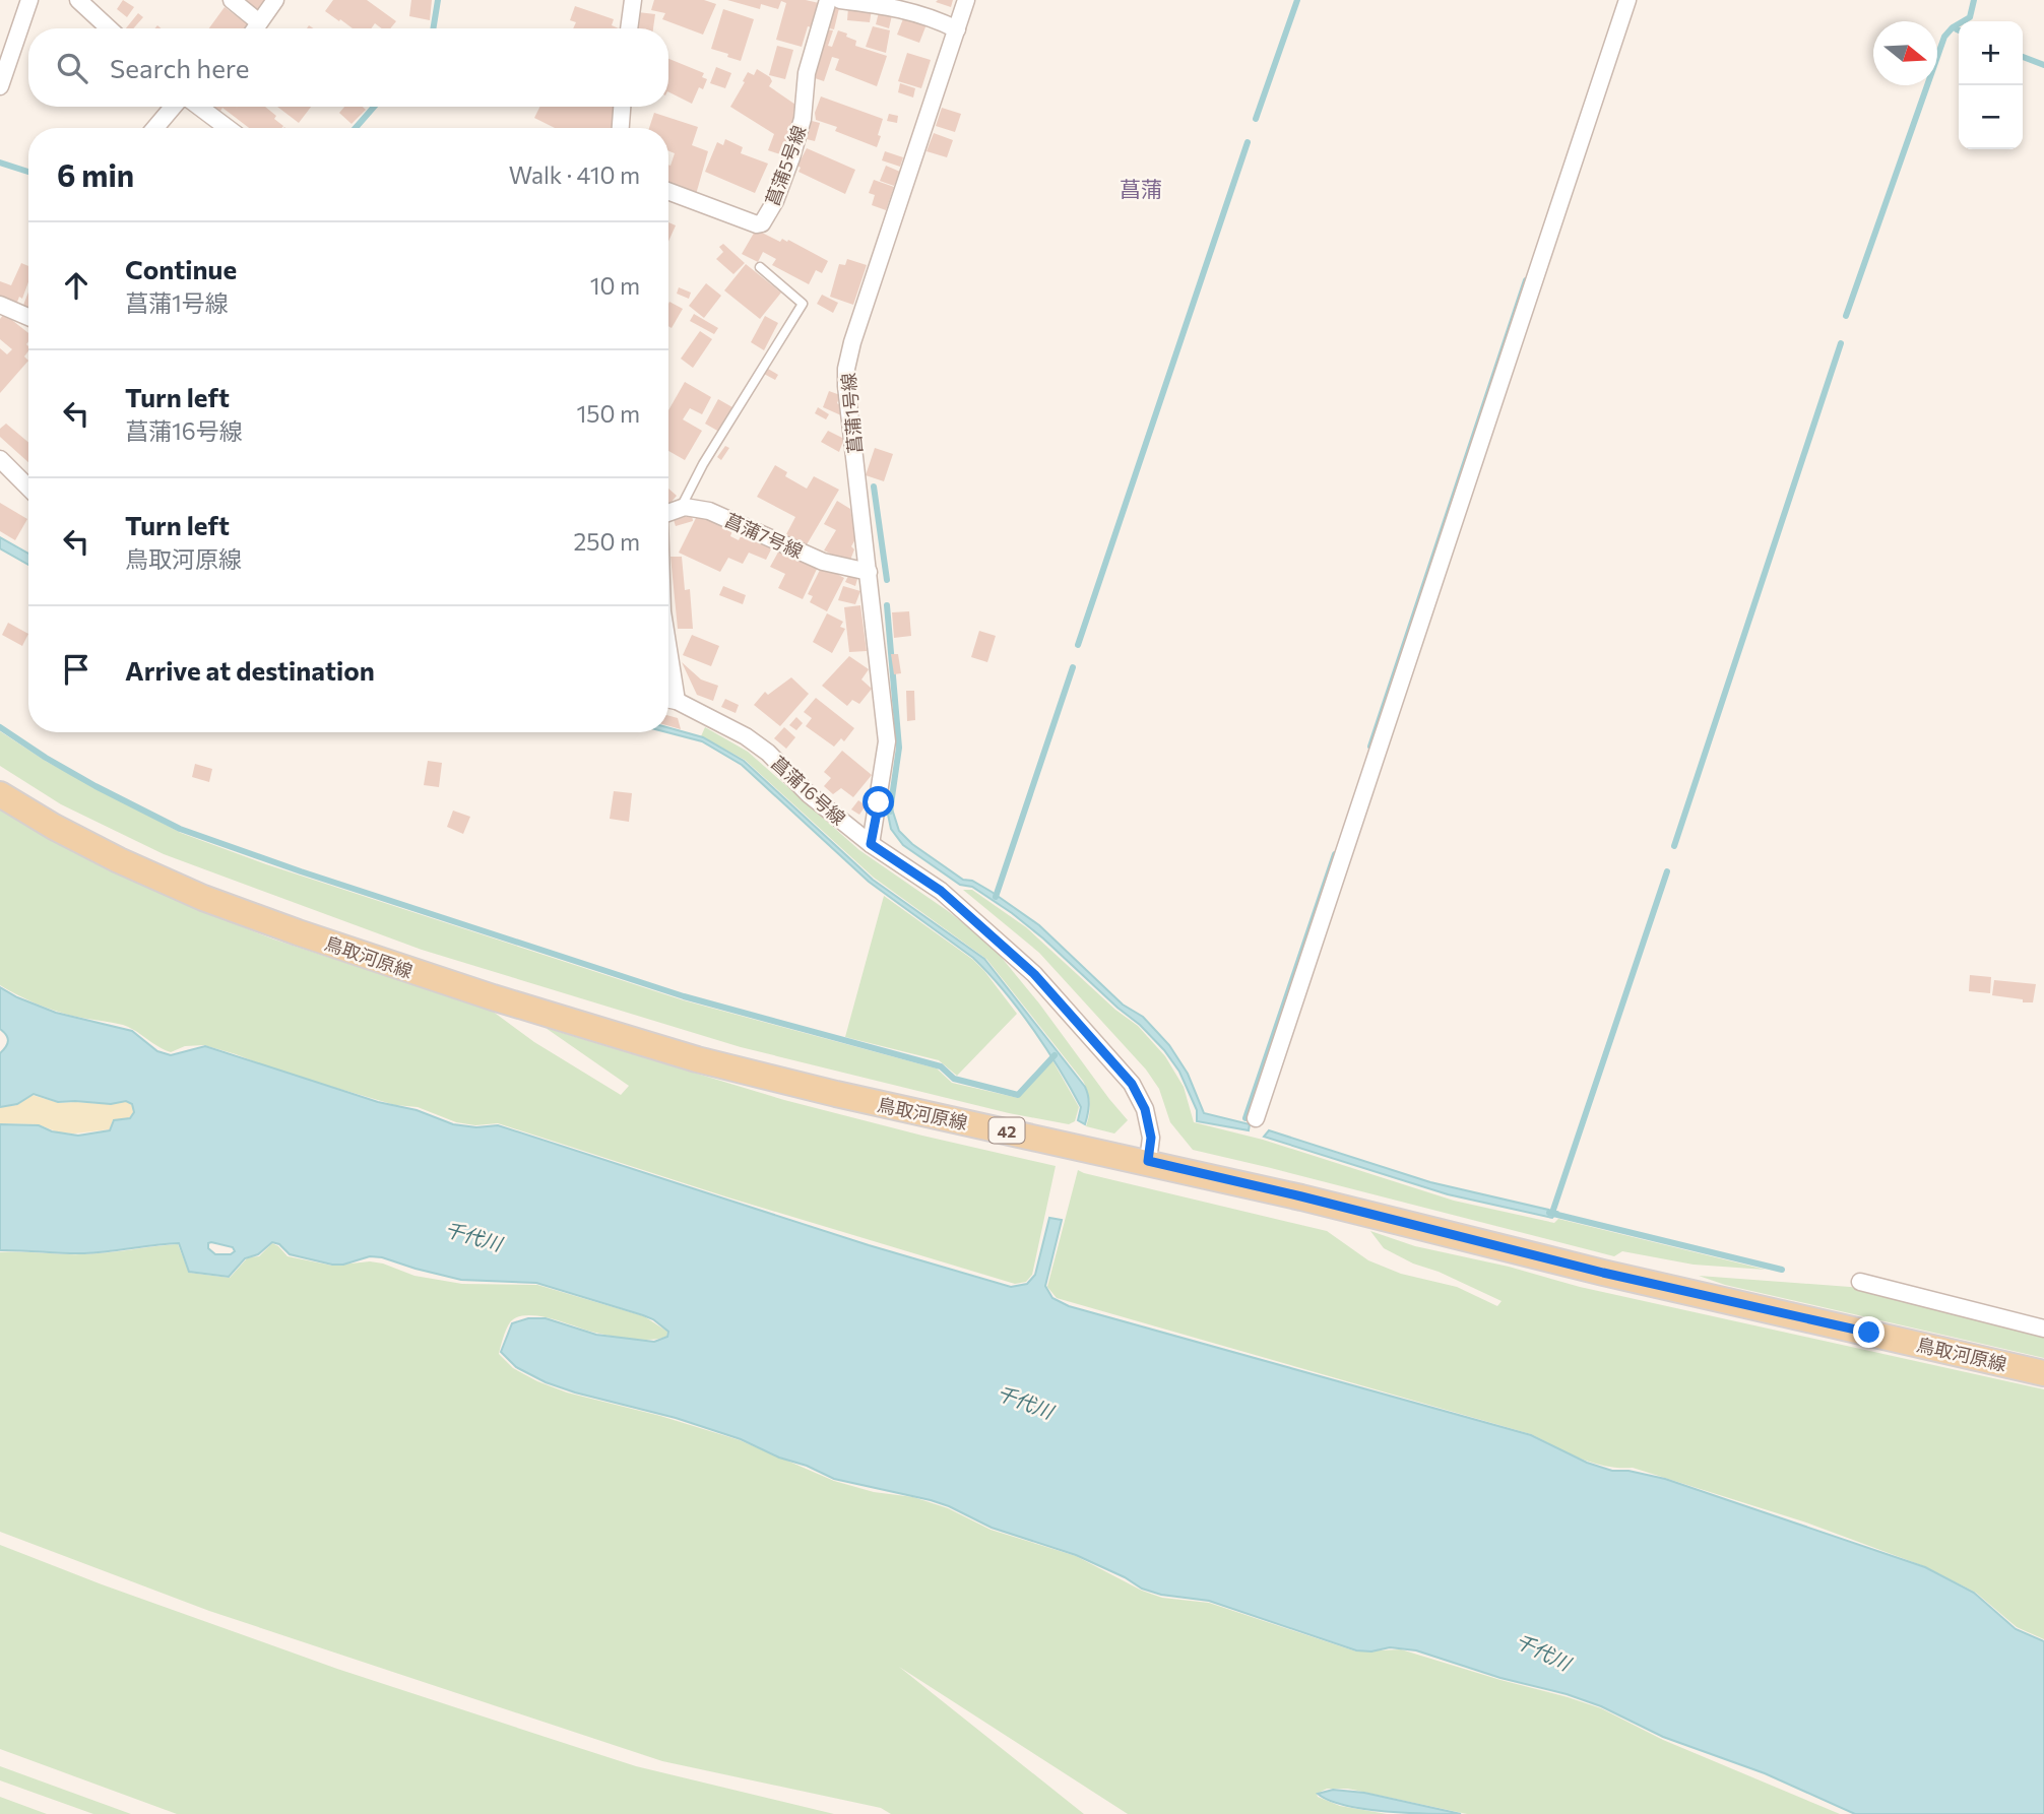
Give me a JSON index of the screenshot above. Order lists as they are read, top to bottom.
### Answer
{
  "streets": {
    "main road": ["鳥取河原線", "42"],
    "street": [
      "菖蒲5号線",
      "菖蒲1号線",
      "菖蒲7号線",
      "菖蒲16号線"
    ]
  },
  "crossings": [
    ["菖蒲1号線", "菖蒲7号線"],
    ["菖蒲1号線", "菖蒲16号線"],
    ["菖蒲16号線", "鳥取河原線"]
  ],
  "districts": ["菖蒲"],
  "water": ["千代川"],
  "north": "right",
  "page": {
    "map_buttons": ["+", "−"],
    "search": "Search here",
    "heading": ["6 min", "Walk · 410 m"],
    "list": [
      ["Continue", "菖蒲1号線", "10 m"],
      ["Turn left", "菖蒲16号線", "150 m"],
      ["Turn left", "鳥取河原線", "250 m"],
      "Arrive at destination"
    ]
  }
}
